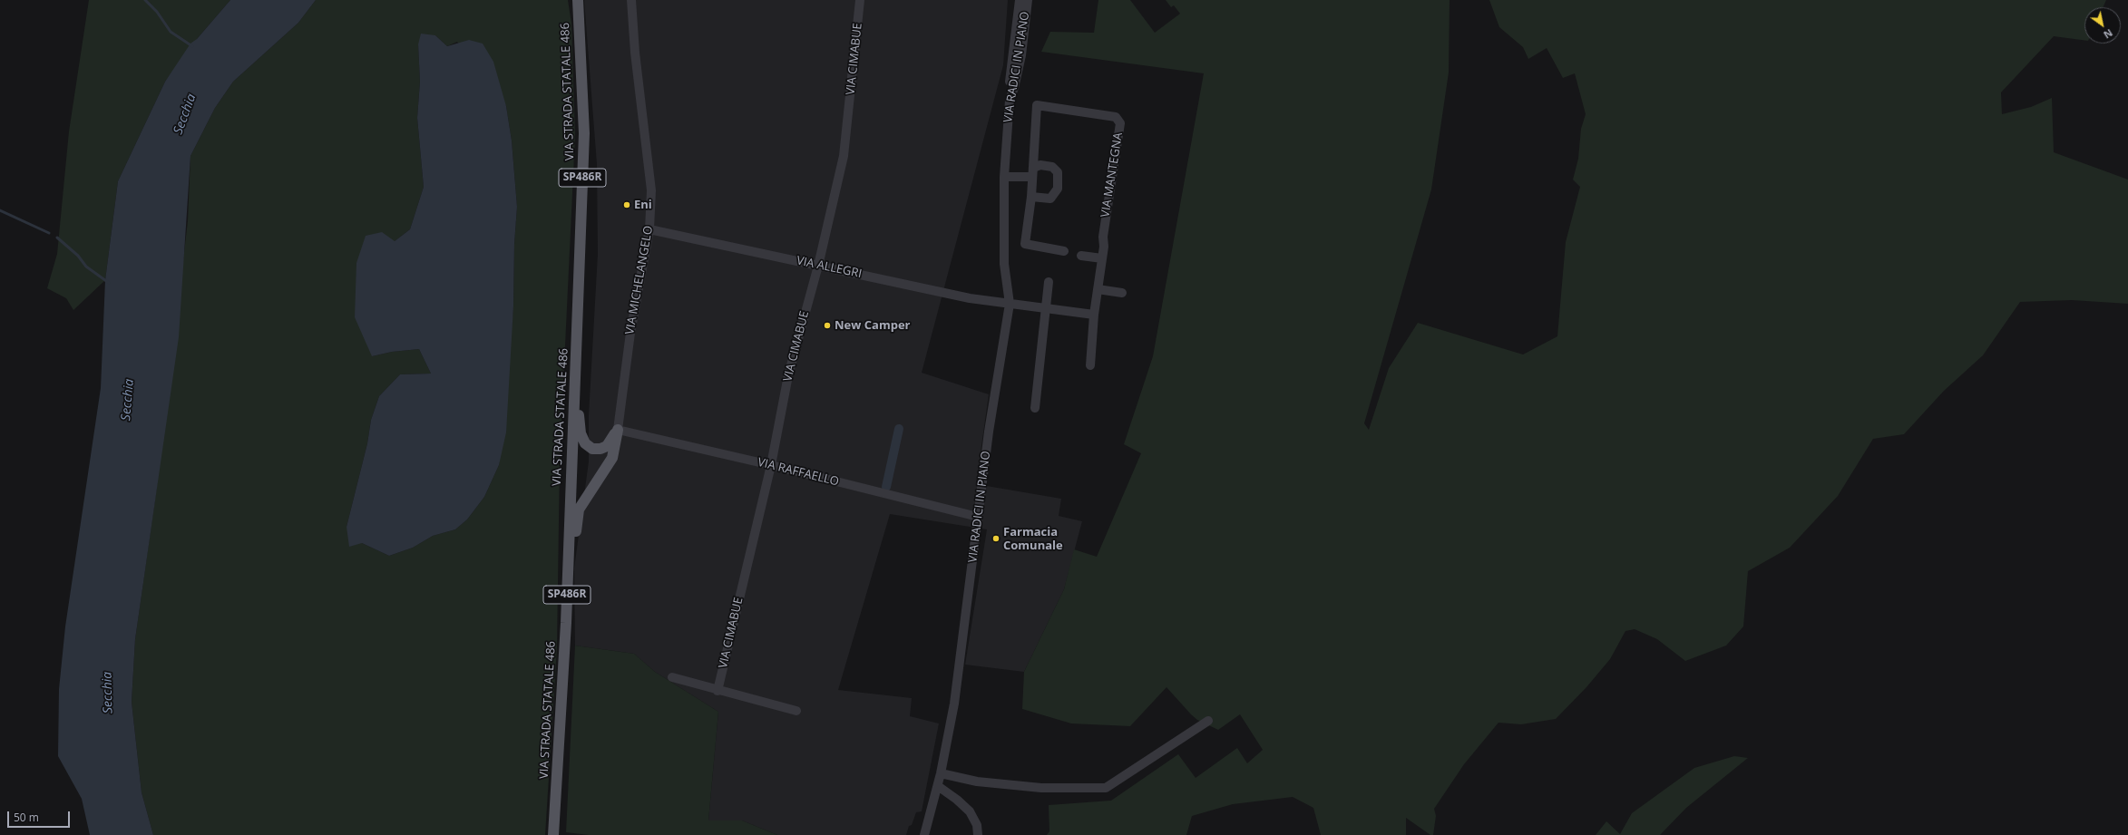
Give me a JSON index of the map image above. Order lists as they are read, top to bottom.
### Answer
{
  "streets": {
    "main road": ["VIA STRADA STATALE 486", "SP486R"],
    "street": [
      "VIA CIMABUE",
      "VIA RADICI IN PIANO",
      "VIA MANTEGNA",
      "VIA ALLEGRI",
      "VIA MICHELANGELO",
      "VIA RAFFAELLO"
    ]
  },
  "crossings": [
    ["VIA CIMABUE", "VIA ALLEGRI"],
    ["VIA CIMABUE", "VIA RAFFAELLO"],
    ["VIA RADICI IN PIANO", "VIA ALLEGRI"],
    ["VIA RADICI IN PIANO", "VIA RAFFAELLO"],
    ["VIA ALLEGRI", "VIA MICHELANGELO"],
    ["VIA MICHELANGELO", "VIA RAFFAELLO"]
  ],
  "water": ["Secchia"],
  "places": ["Eni", "New Camper", "Farmacia Comunale"],
  "scale_bar": "50 m",
  "north": "bottom right"
}
